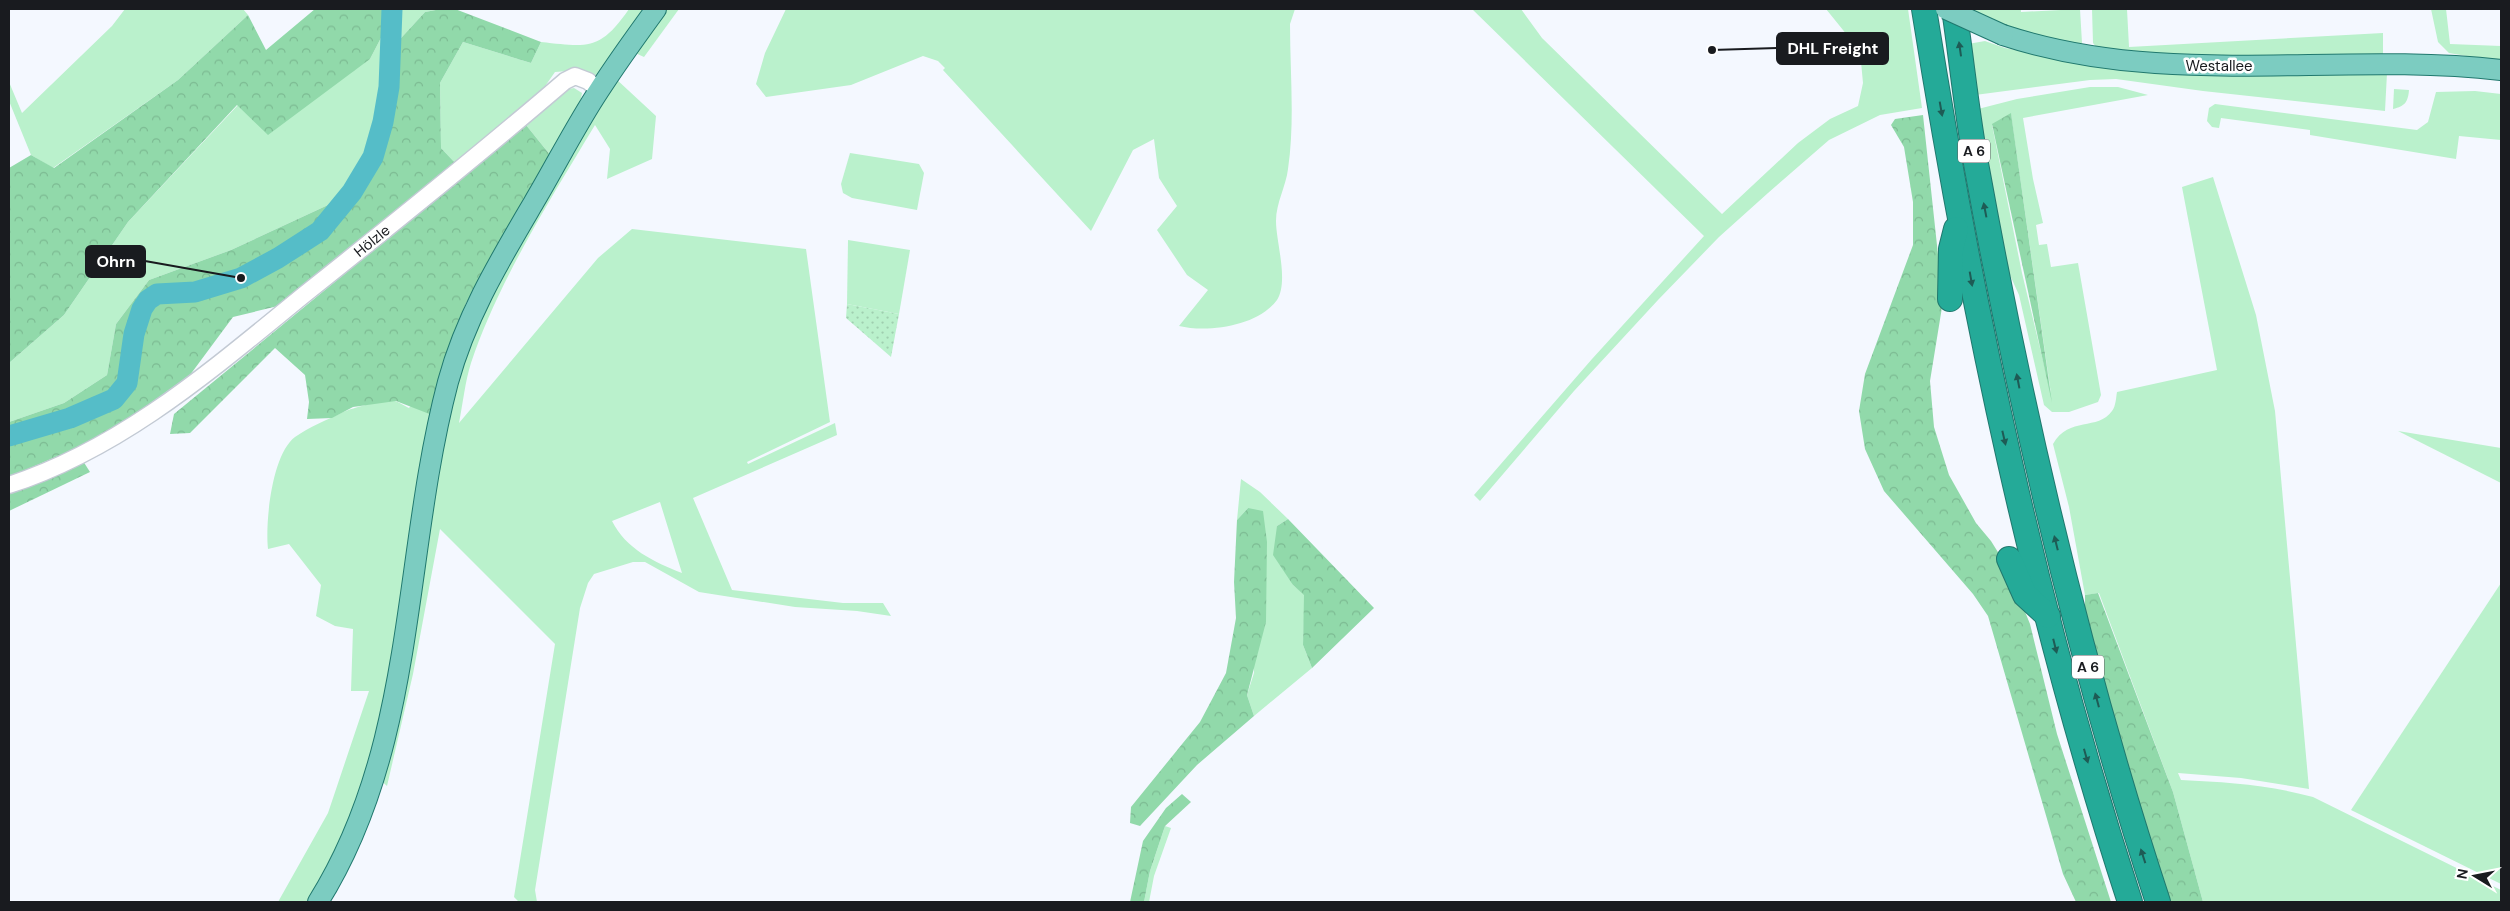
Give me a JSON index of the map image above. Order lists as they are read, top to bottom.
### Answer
{
  "streets": {
    "highway": ["A 6"],
    "main road": ["Westallee"],
    "street": ["Hölzle"]
  },
  "places": ["DHL Freight", "Ohrn"],
  "north": "left"
}
